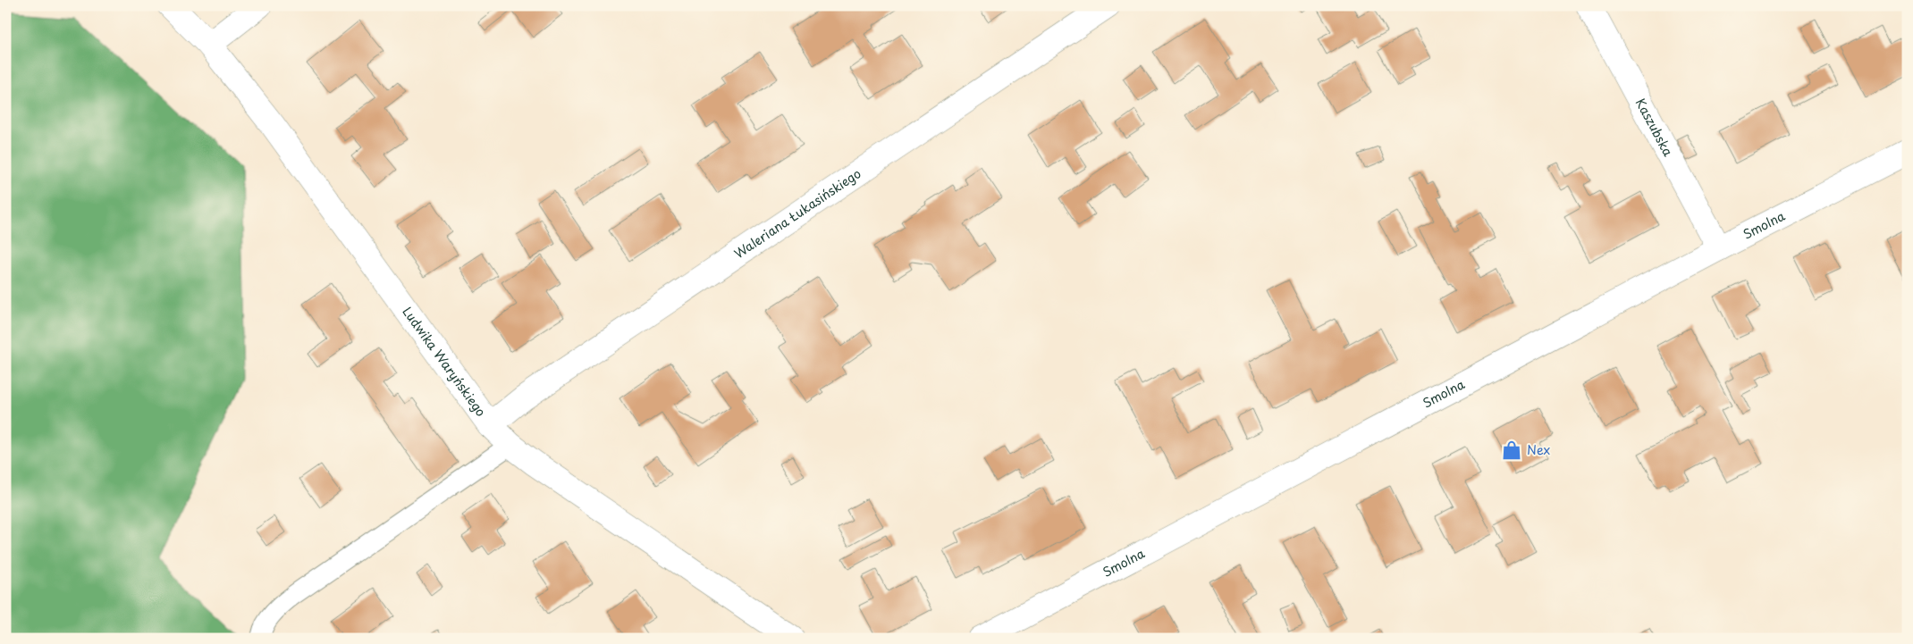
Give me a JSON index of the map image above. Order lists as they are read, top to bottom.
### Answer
{
  "streets": {
    "street": [
      "Kaszubska",
      "Waleriana Łukasińskiego",
      "Smolna",
      "Ludwika Waryńskiego"
    ]
  },
  "crossings": [
    ["Kaszubska", "Smolna"],
    ["Waleriana Łukasińskiego", "Ludwika Waryńskiego"]
  ],
  "places": {
    "shop": ["Nex"]
  }
}
